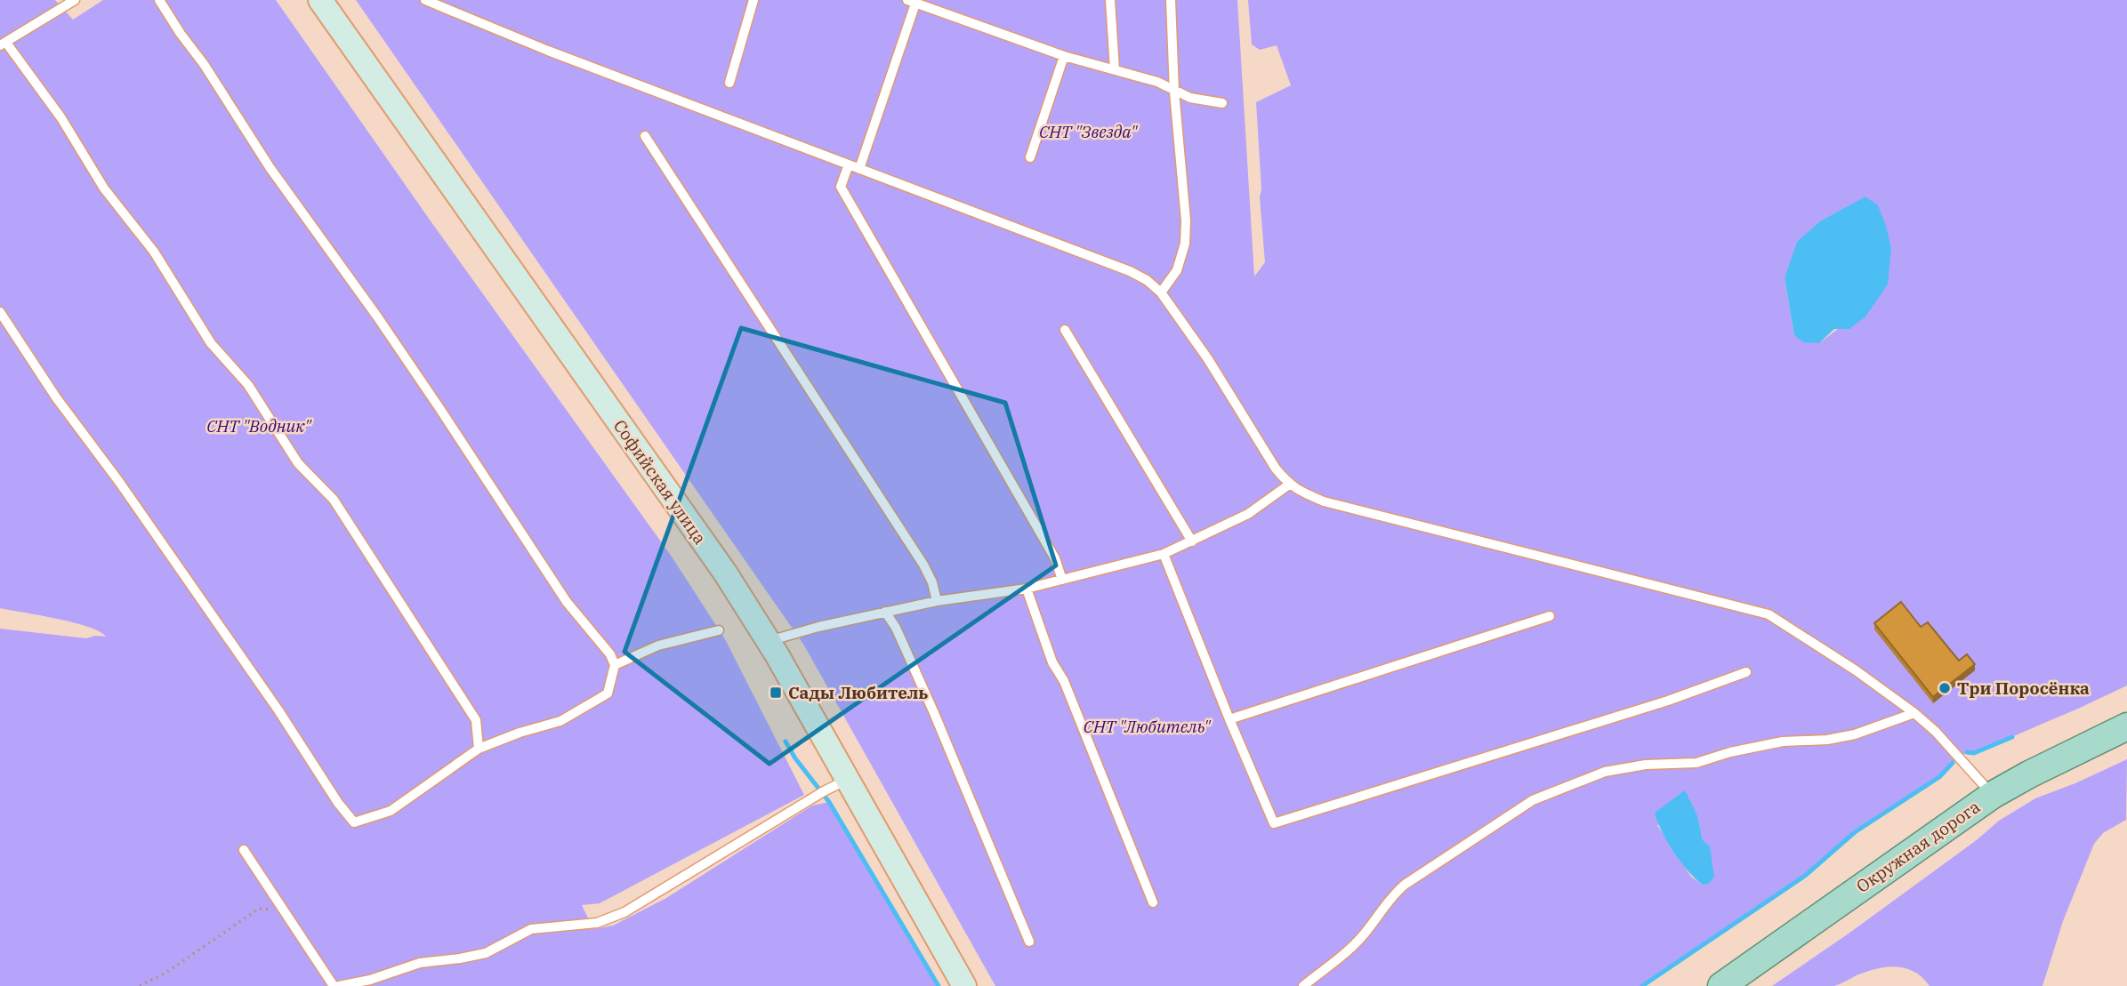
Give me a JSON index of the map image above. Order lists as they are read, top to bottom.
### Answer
{
  "streets": {
    "main road": ["Софийская улица", "Окружная дорога"]
  },
  "parks": ["СНТ \"Звезда\"", "СНТ \"Водник\"", "СНТ \"Любитель\""],
  "places": {
    "other": ["Три Поросёнка"],
    "transit": ["Сады Любитель"]
  }
}
